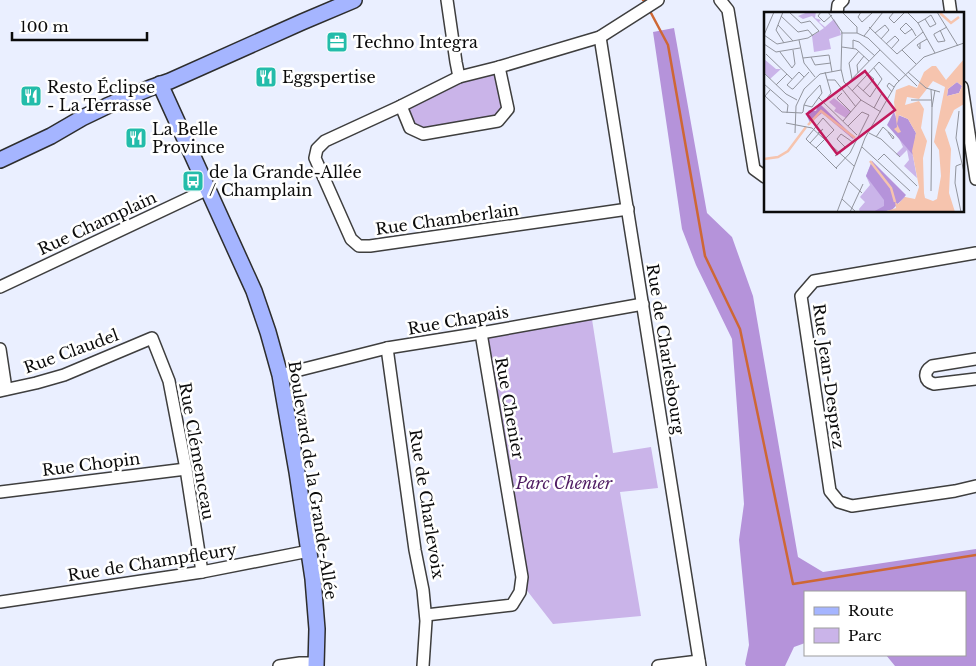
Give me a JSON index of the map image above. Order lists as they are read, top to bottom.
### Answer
{
  "streets": {
    "street": [
      "Rue Chamberlain",
      "Rue Champlain",
      "Rue Chapais",
      "Rue de Charlesbourg",
      "Rue Claudel",
      "Rue Jean-Desprez",
      "Rue Chenier",
      "Rue Clémenceau",
      "Rue Chopin",
      "Boulevard de la Grande-Allée",
      "Rue de Charlevoix",
      "Rue de Champfleury"
    ]
  },
  "crossings": [
    ["Rue Chamberlain", "Rue de Charlesbourg"],
    ["Rue Champlain", "Boulevard de la Grande-Allée"],
    ["Rue Chapais", "Rue de Charlesbourg"],
    ["Rue Chapais", "Rue Chenier"],
    ["Rue Chapais", "Boulevard de la Grande-Allée"],
    ["Rue Chapais", "Rue de Charlevoix"],
    ["Rue Claudel", "Rue Clémenceau"],
    ["Rue Chenier", "Rue de Charlevoix"],
    ["Rue Clémenceau", "Rue Chopin"],
    ["Rue Clémenceau", "Rue de Champfleury"],
    ["Boulevard de la Grande-Allée", "Rue de Champfleury"]
  ],
  "parks": ["Parc Chenier"],
  "places": {
    "office": ["Techno Integra"],
    "restaurant": ["Eggspertise", "Resto Éclipse - La Terrasse", "La Belle Province"],
    "bus stop": ["de la Grande-Allée / Champlain"]
  },
  "legend": ["Route", "Parc"],
  "scale_bar": "100 m"
}
